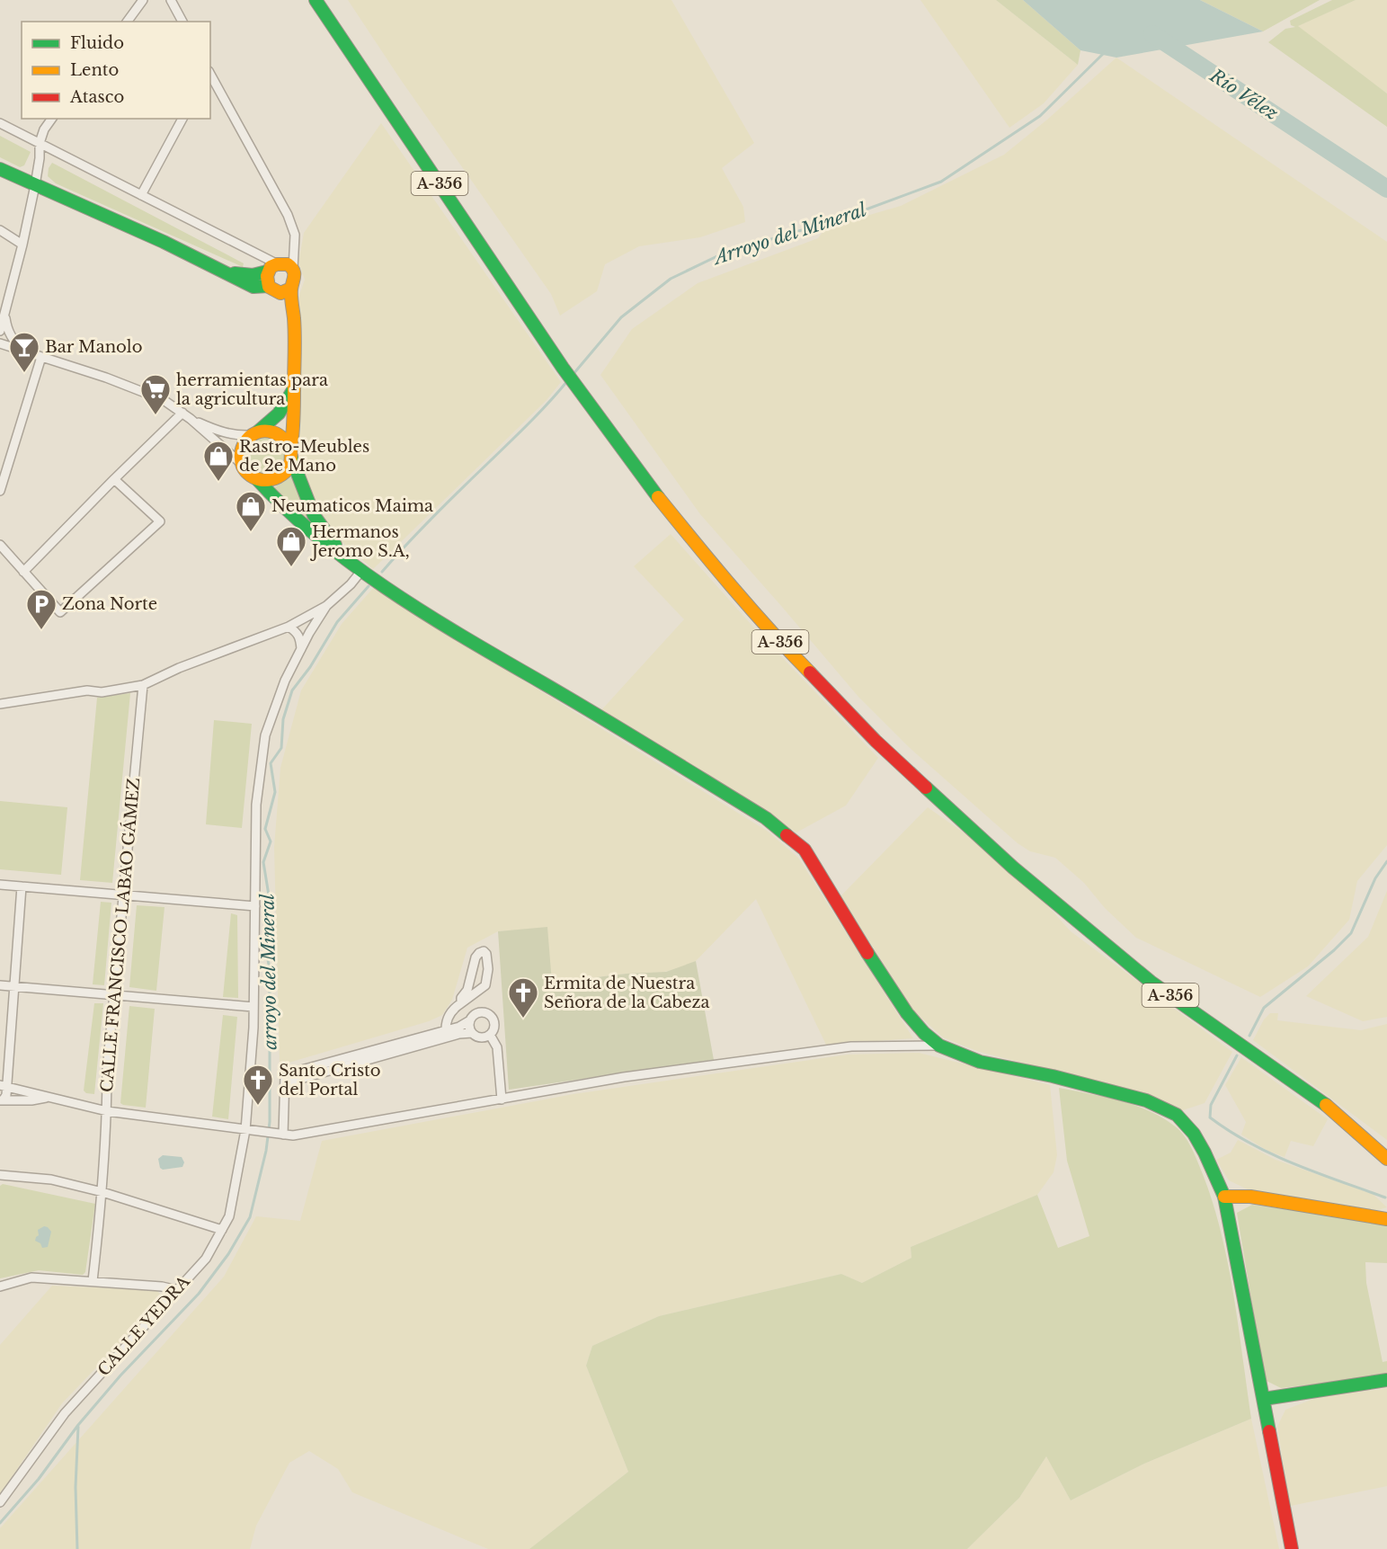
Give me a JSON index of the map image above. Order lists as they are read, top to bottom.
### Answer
{
  "streets": {
    "street": ["A-356", "CALLE FRANCISCO LABAO GÁMEZ", "CALLE YEDRA"]
  },
  "water": ["Río Vélez", "Arroyo del Mineral", "arroyo del Mineral"],
  "places": {
    "bar": ["Bar Manolo"],
    "supermarket": ["herramientas para la agricultura"],
    "shop": ["Rastro-Meubles de 2e Mano", "Neumaticos Maima", "Hermanos Jeromo S.A,"],
    "parking": ["Zona Norte"],
    "church": ["Ermita de Nuestra Señora de la Cabeza", "Santo Cristo del Portal"]
  },
  "legend": ["Fluido", "Lento", "Atasco"]
}
